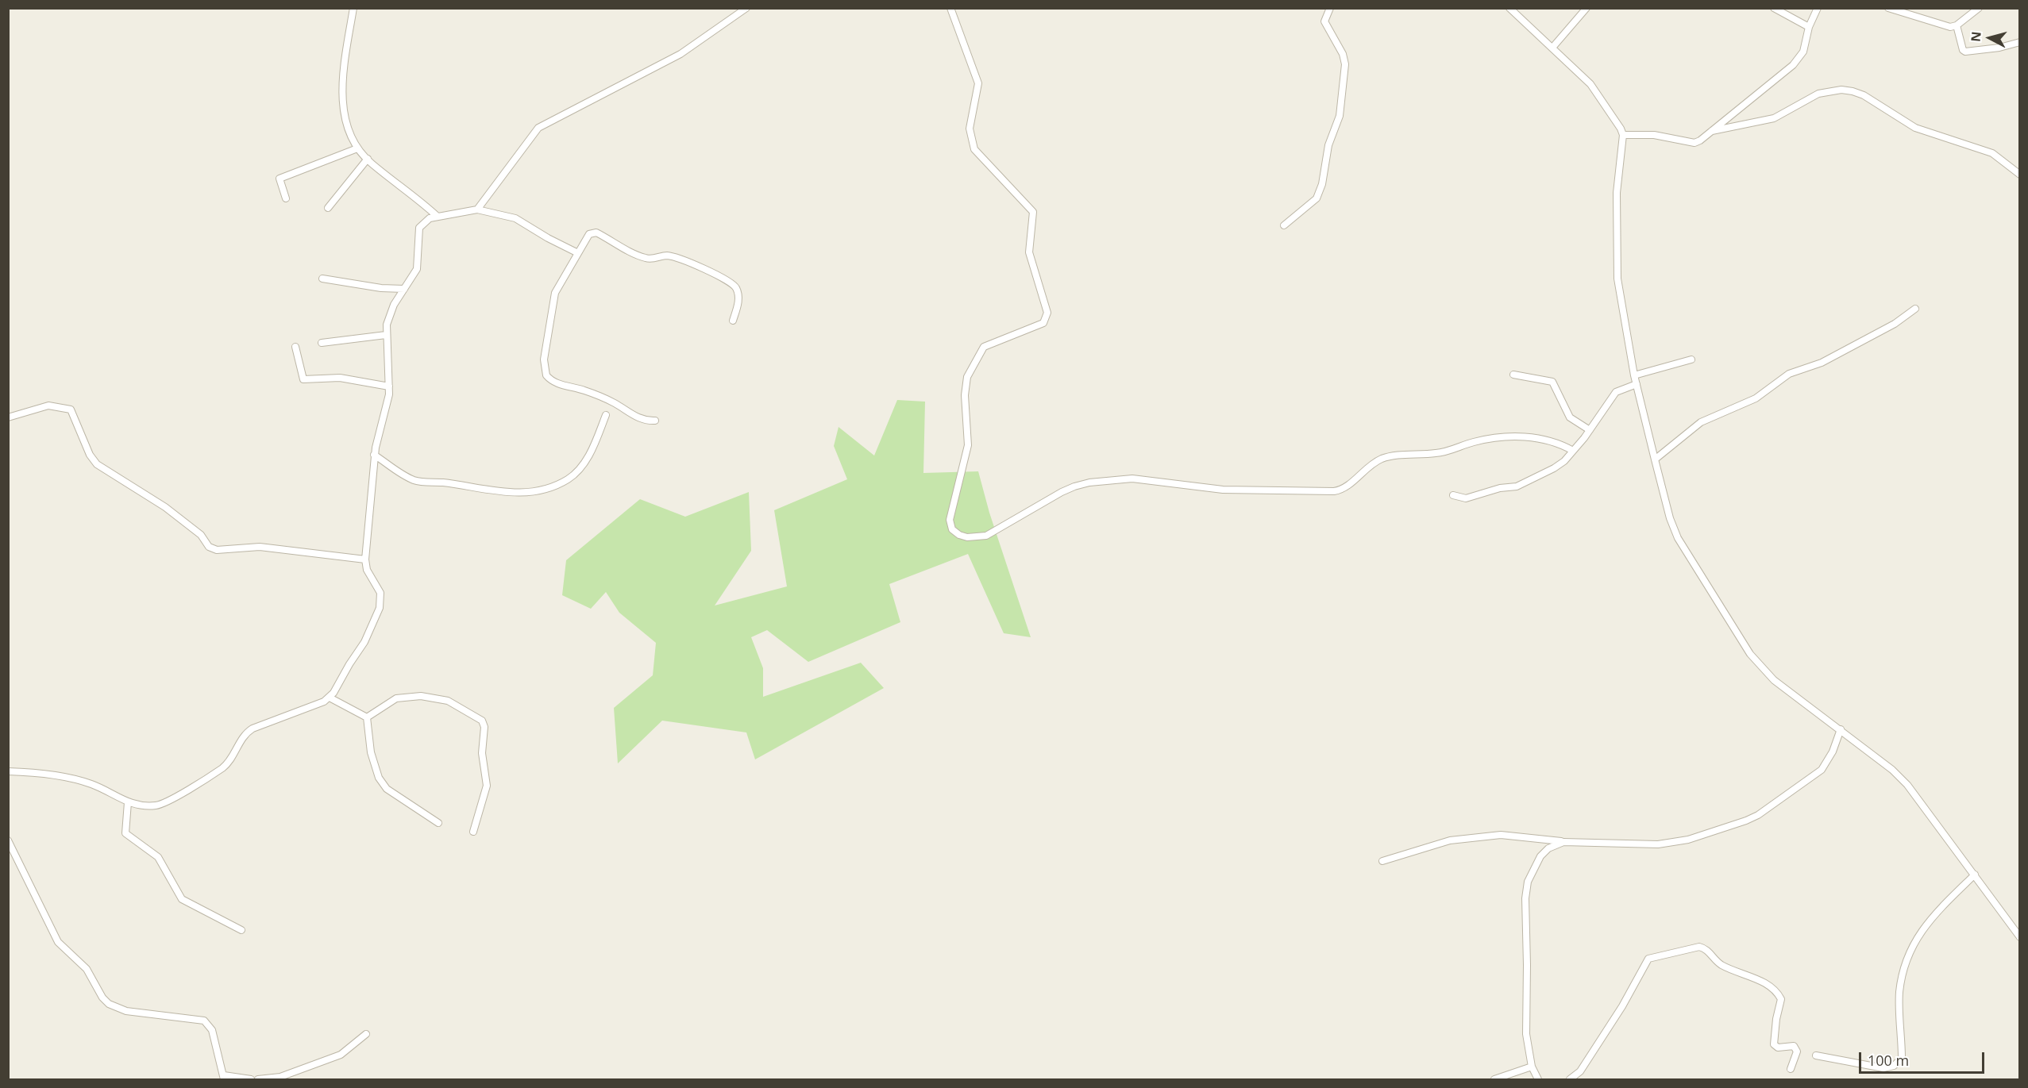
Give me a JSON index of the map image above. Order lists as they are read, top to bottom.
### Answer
{
  "scale_bar": "100 m",
  "north": "left"
}
